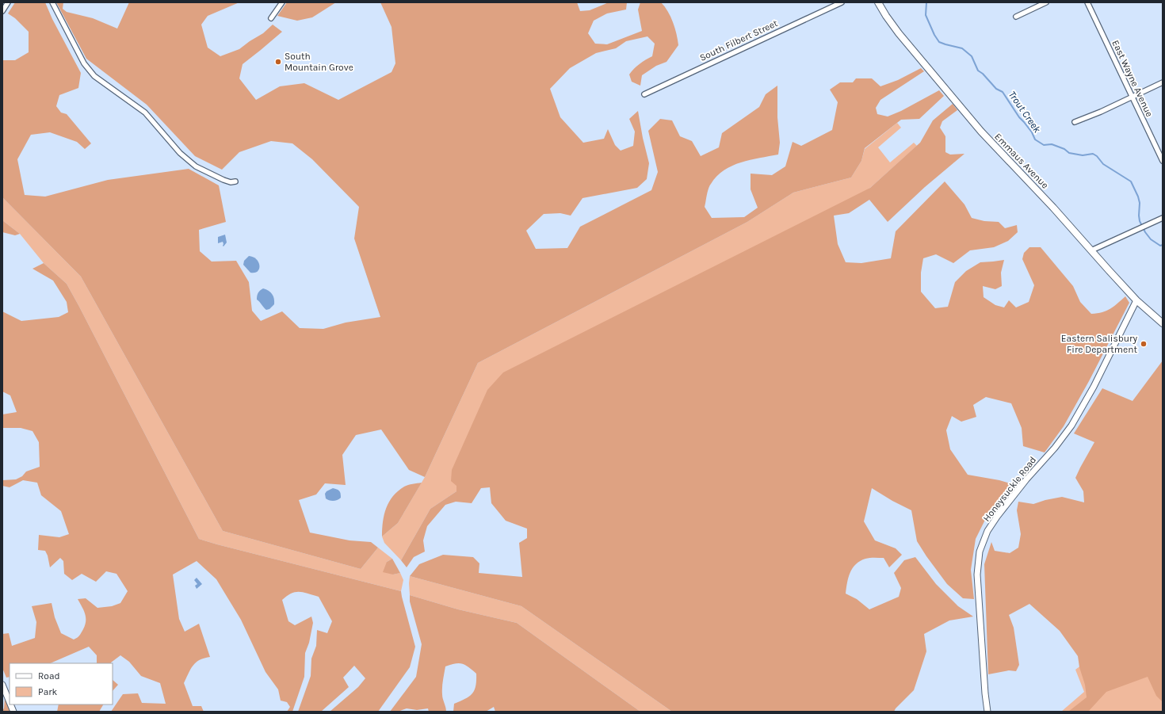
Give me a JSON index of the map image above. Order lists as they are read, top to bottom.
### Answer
{
  "streets": {
    "main road": ["Emmaus Avenue"],
    "street": ["South Filbert Street", "East Wayne Avenue", "Honeysuckle Road"]
  },
  "crossings": [
    ["Emmaus Avenue", "Honeysuckle Road"]
  ],
  "water": ["Trout Creek"],
  "places": ["South Mountain Grove", "Eastern Salisbury Fire Department"],
  "legend": ["Road", "Park"]
}
